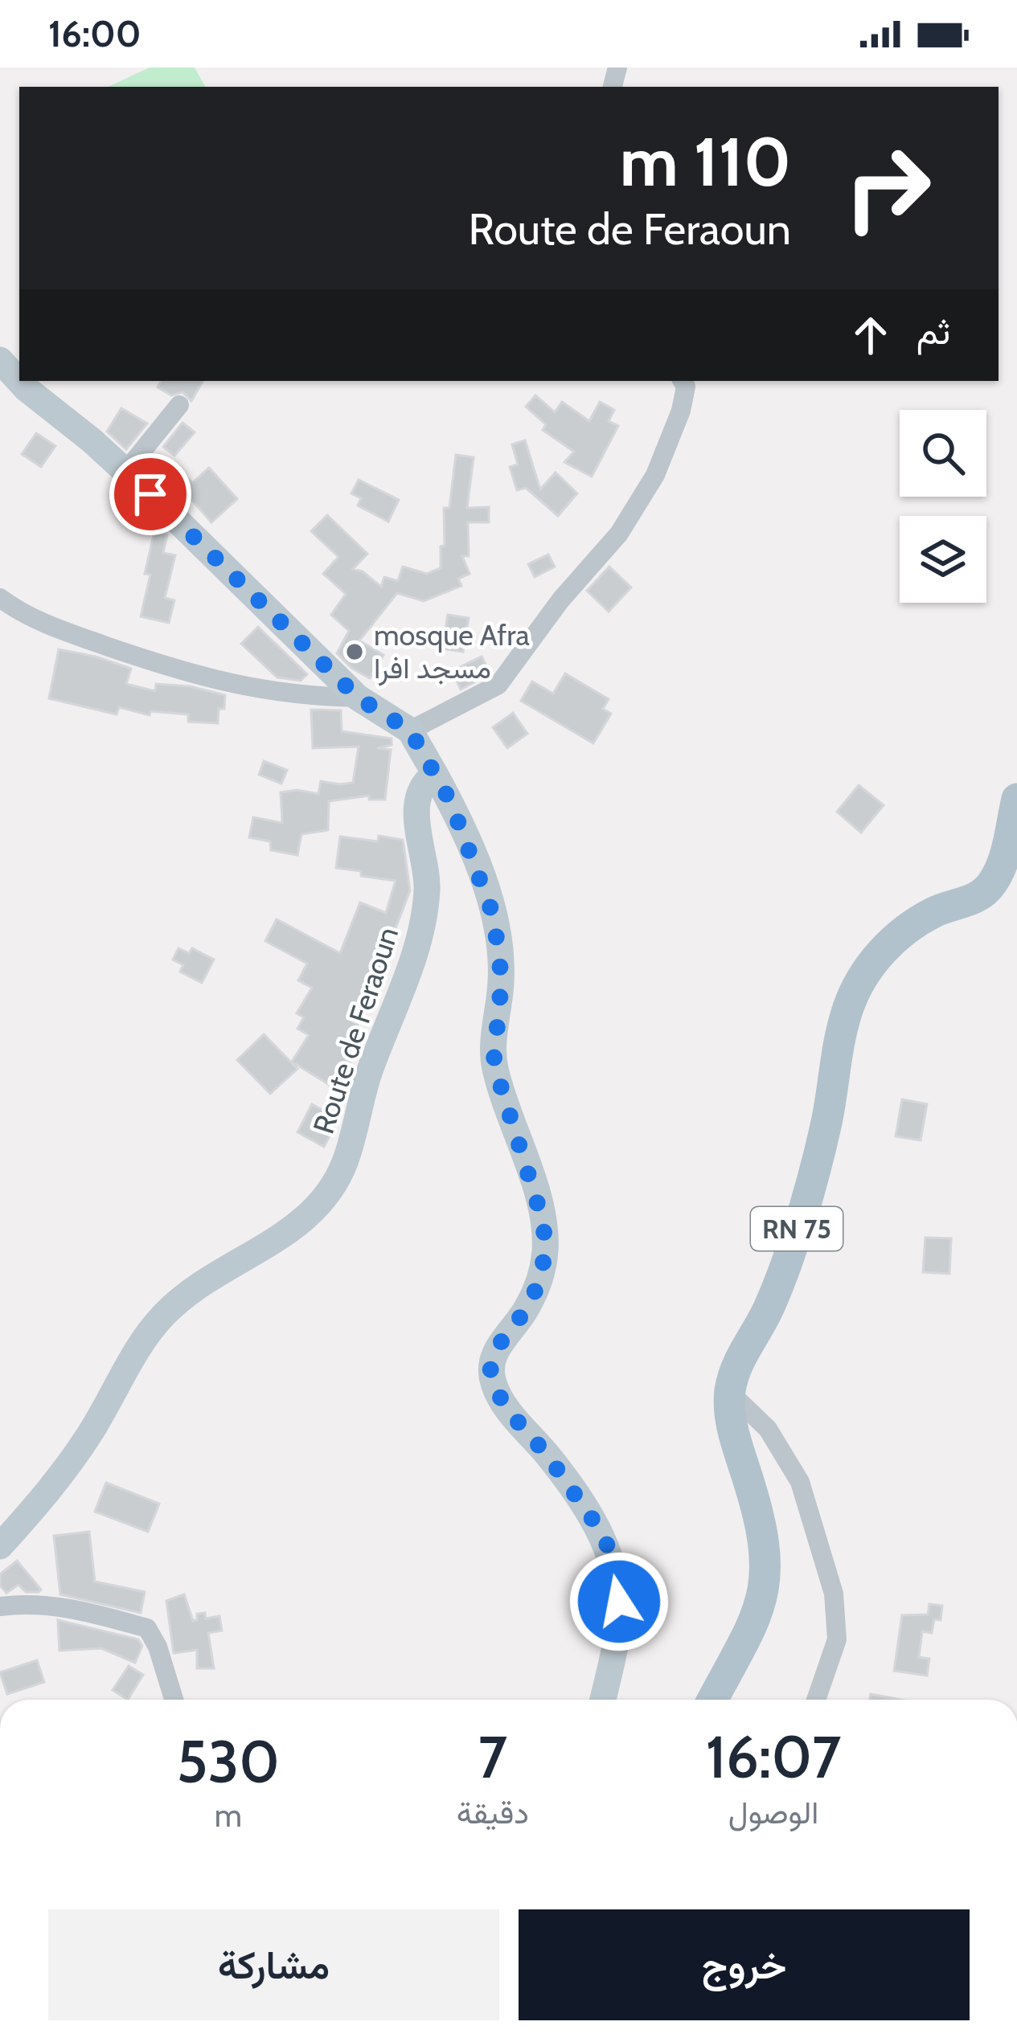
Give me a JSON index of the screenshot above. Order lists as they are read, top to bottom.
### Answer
{
  "streets": {
    "main road": ["Route de Feraoun", "RN 75"]
  },
  "places": ["mosque Afra مسجد افرا"],
  "page": {
    "status": "16:00",
    "turn": ["110 m", "Route de Feraoun"],
    "then": "ثم",
    "eta": [
      "16:07",
      "الوصول",
      "7",
      "دقيقة",
      "530",
      "m"
    ],
    "buttons": ["خروج", "مشاركة"]
  }
}
